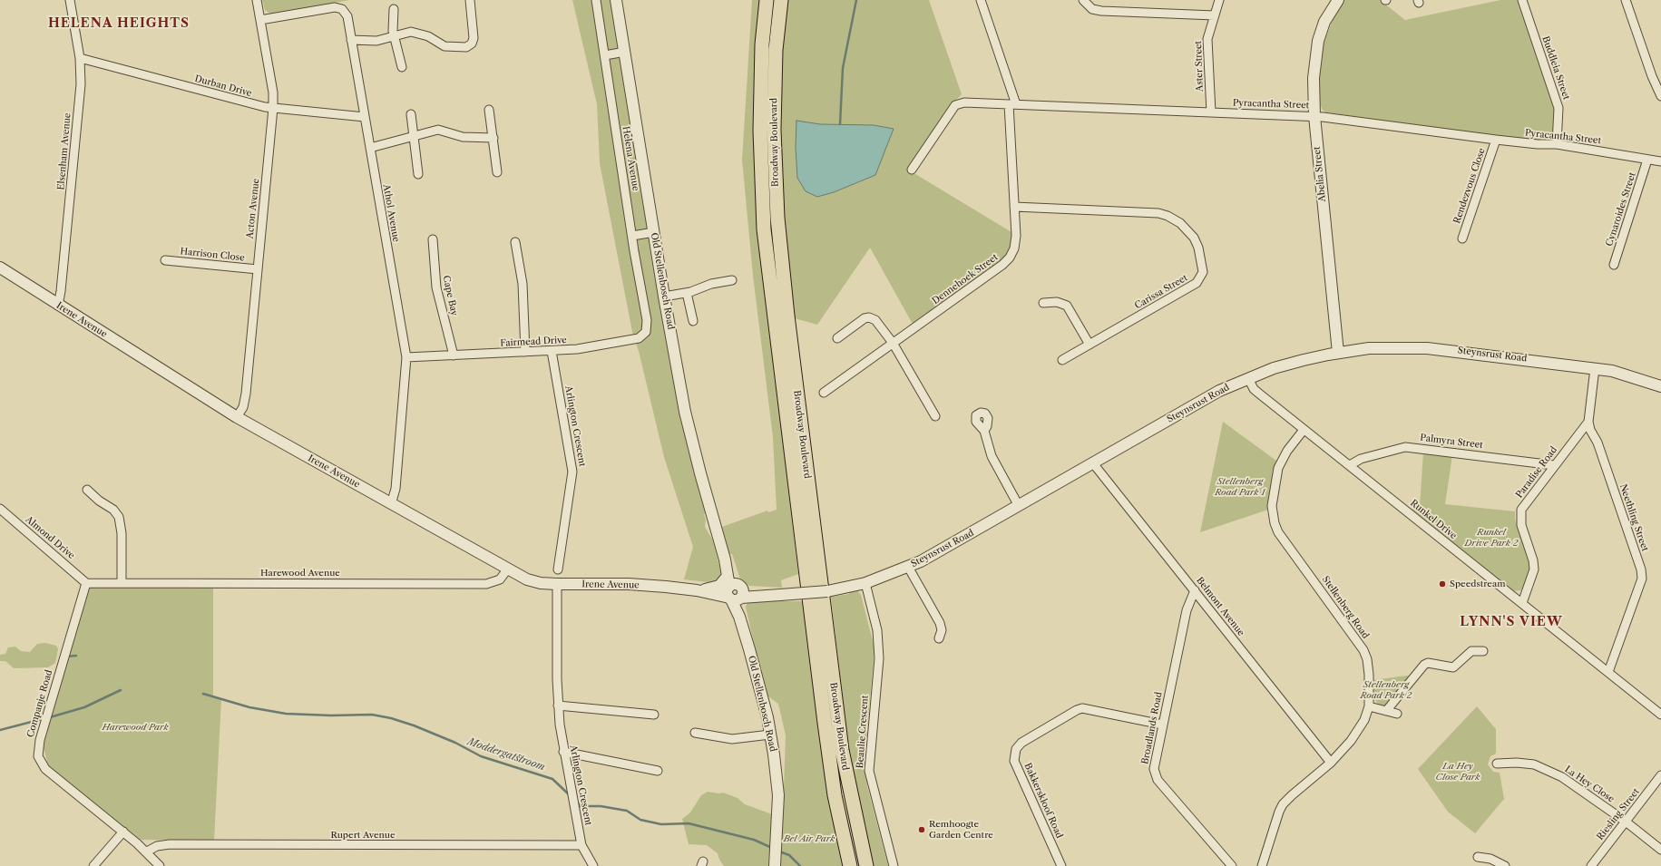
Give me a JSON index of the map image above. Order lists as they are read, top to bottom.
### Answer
{
  "streets": {
    "main road": ["Broadway Boulevard"],
    "street": [
      "Aster Street",
      "Buddleia Street",
      "Durban Drive",
      "Pyracantha Street",
      "Elsenham Avenue",
      "Helena Avenue",
      "Abelia Street",
      "Rendezvous Close",
      "Acton Avenue",
      "Cynaroides Street",
      "Athol Avenue",
      "Harrison Close",
      "Dennehoek Street",
      "Old Stellenbosch Road",
      "Carissa Street",
      "Cape Bay",
      "Irene Avenue",
      "Fairmead Drive",
      "Steynsrust Road",
      "Arlington Crescent",
      "Palmyra Street",
      "Paradise Road",
      "Neethling Street",
      "Runkel Drive",
      "Almond Drive",
      "Harewood Avenue",
      "Belmont Avenue",
      "Stellenberg Road",
      "Companje Road",
      "Broadlands Road",
      "Beaulie Crescent",
      "La Hey Close",
      "Bakkerskloof Road",
      "Riesling Street",
      "Rupert Avenue"
    ]
  },
  "crossings": [
    ["Aster Street", "Pyracantha Street"],
    ["Buddleia Street", "Pyracantha Street"],
    ["Durban Drive", "Elsenham Avenue"],
    ["Durban Drive", "Acton Avenue"],
    ["Durban Drive", "Athol Avenue"],
    ["Pyracantha Street", "Abelia Street"],
    ["Pyracantha Street", "Rendezvous Close"],
    ["Pyracantha Street", "Cynaroides Street"],
    ["Pyracantha Street", "Dennehoek Street"],
    ["Elsenham Avenue", "Irene Avenue"],
    ["Helena Avenue", "Fairmead Drive"],
    ["Abelia Street", "Steynsrust Road"],
    ["Acton Avenue", "Athol Avenue"],
    ["Acton Avenue", "Harrison Close"],
    ["Acton Avenue", "Irene Avenue"],
    ["Athol Avenue", "Irene Avenue"],
    ["Athol Avenue", "Fairmead Drive"],
    ["Dennehoek Street", "Carissa Street"],
    ["Old Stellenbosch Road", "Irene Avenue"],
    ["Old Stellenbosch Road", "Steynsrust Road"],
    ["Cape Bay", "Fairmead Drive"],
    ["Irene Avenue", "Steynsrust Road"],
    ["Irene Avenue", "Arlington Crescent"],
    ["Irene Avenue", "Harewood Avenue"],
    ["Fairmead Drive", "Arlington Crescent"],
    ["Steynsrust Road", "Runkel Drive"],
    ["Steynsrust Road", "Belmont Avenue"],
    ["Steynsrust Road", "Beaulie Crescent"],
    ["Arlington Crescent", "Rupert Avenue"],
    ["Palmyra Street", "Paradise Road"],
    ["Palmyra Street", "Runkel Drive"],
    ["Paradise Road", "Neethling Street"],
    ["Paradise Road", "Runkel Drive"],
    ["Neethling Street", "Runkel Drive"],
    ["Runkel Drive", "Stellenberg Road"],
    ["Almond Drive", "Harewood Avenue"],
    ["Almond Drive", "Companje Road"],
    ["Harewood Avenue", "Companje Road"],
    ["Belmont Avenue", "Stellenberg Road"],
    ["Belmont Avenue", "Broadlands Road"],
    ["Companje Road", "Rupert Avenue"],
    ["Broadlands Road", "Bakkerskloof Road"],
    ["La Hey Close", "Riesling Street"]
  ],
  "districts": ["HELENA HEIGHTS", "LYNN'S VIEW"],
  "water": ["Moddergatstroom"],
  "parks": [
    "Stellenberg Road Park 1",
    "Runkel Drive Park 2",
    "Stellenberg Road Park 2",
    "Harewood Park",
    "La Hey Close Park",
    "Bel Air Park"
  ],
  "places": ["Speedstream", "Remhoogte Garden Centre"]
}
